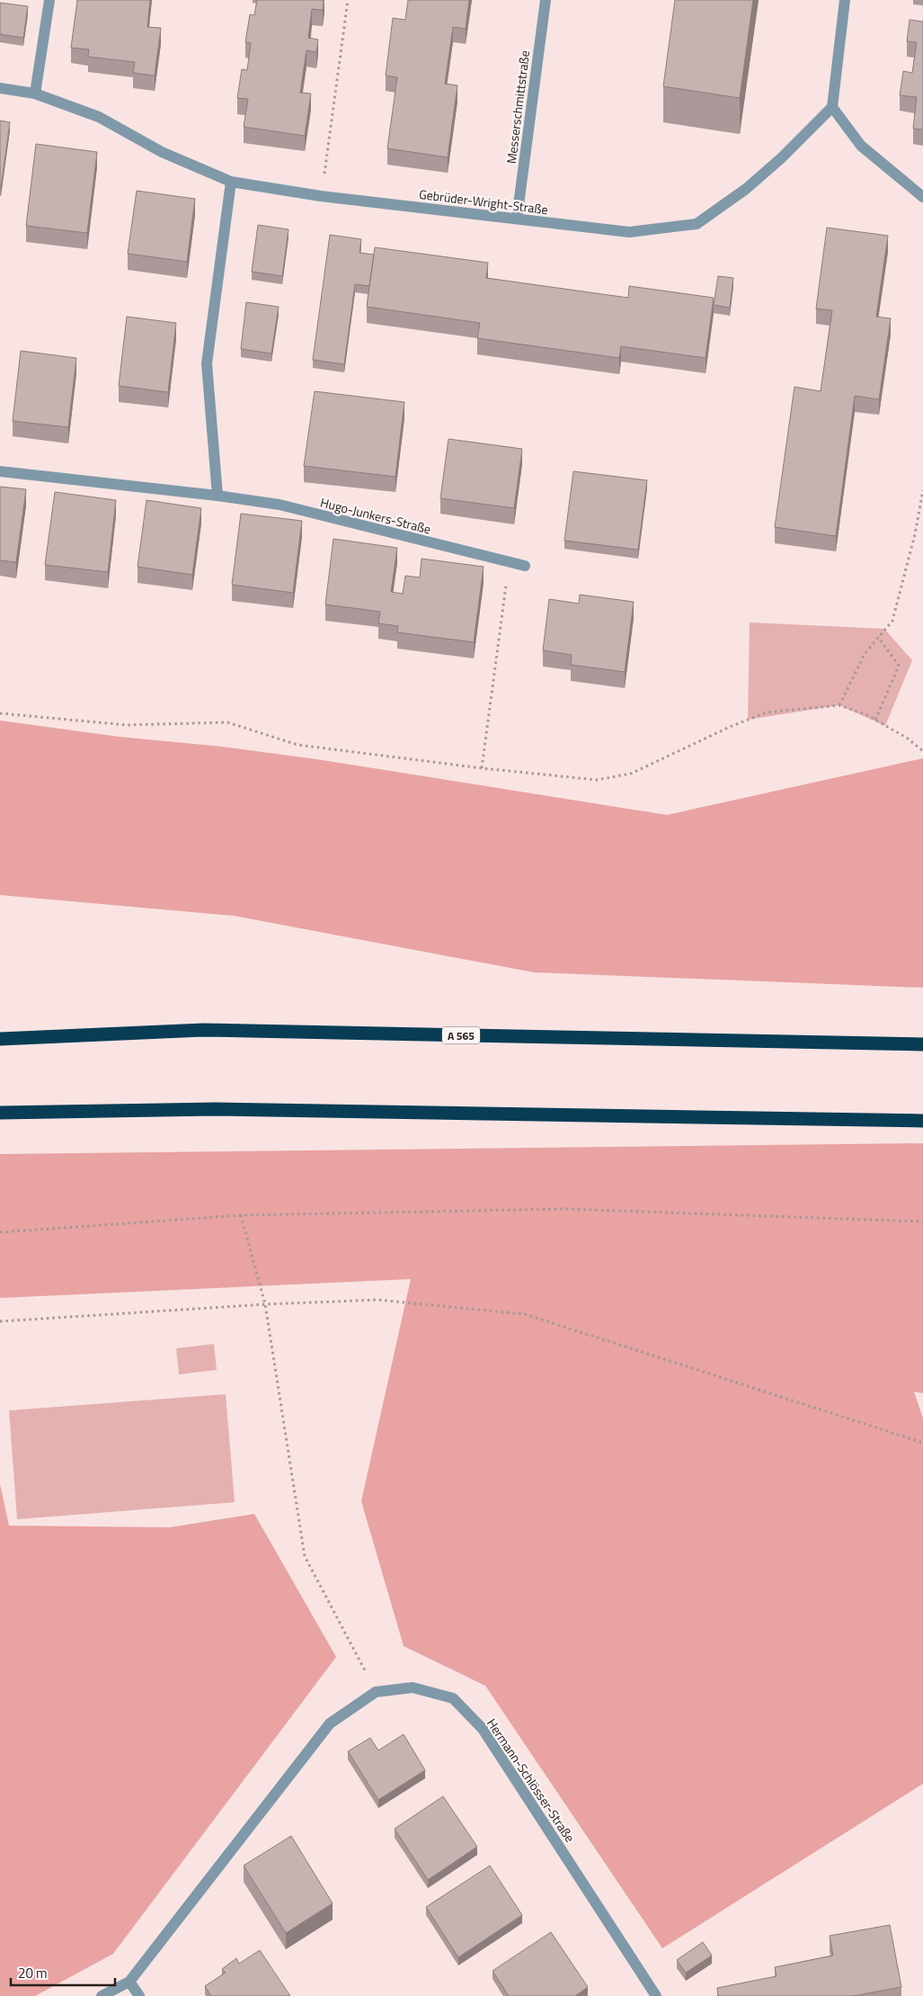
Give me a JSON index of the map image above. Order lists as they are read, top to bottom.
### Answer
{
  "streets": {
    "highway": ["A 565"],
    "street": [
      "Messerschmittstraße",
      "Gebrüder-Wright-Straße",
      "Hugo-Junkers-Straße",
      "Hermann-Schlösser-Straße"
    ]
  },
  "crossings": [
    ["Messerschmittstraße", "Gebrüder-Wright-Straße"]
  ],
  "scale_bar": "20 m"
}
